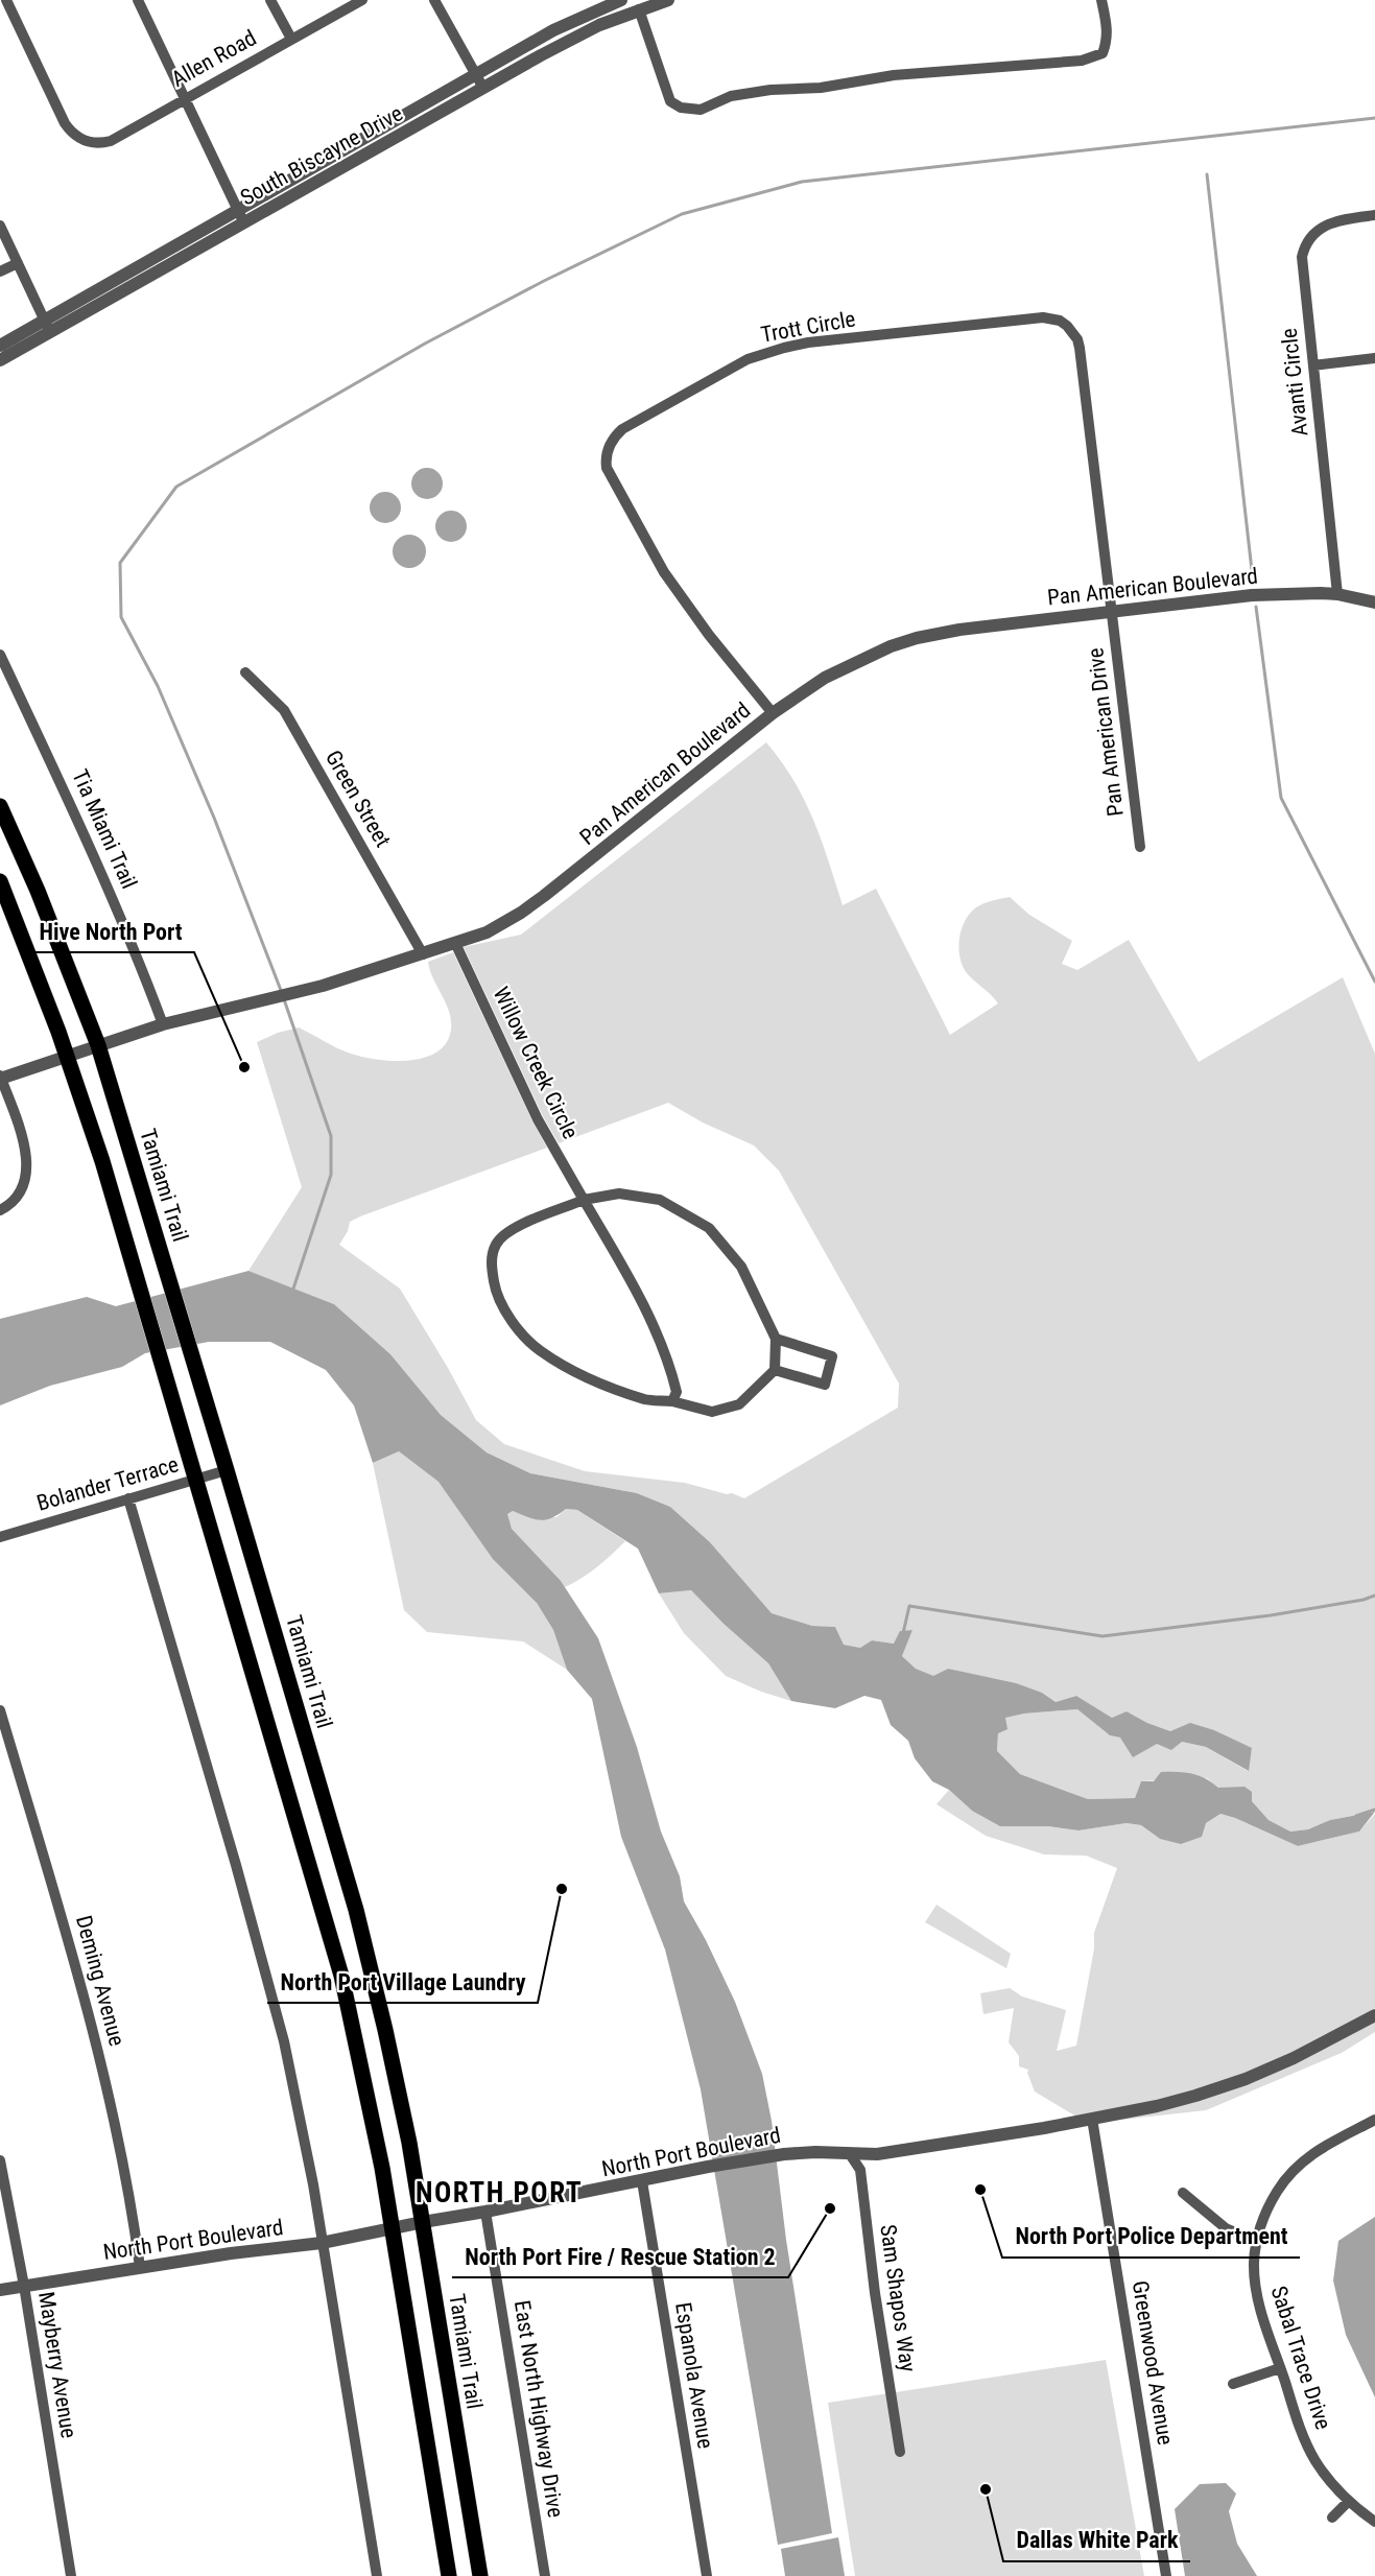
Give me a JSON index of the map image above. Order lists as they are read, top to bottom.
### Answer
{
  "streets": {
    "main road": ["Tamiami Trail"],
    "street": [
      "Allen Road",
      "South Biscayne Drive",
      "Trott Circle",
      "Avanti Circle",
      "Pan American Boulevard",
      "Pan American Drive",
      "Green Street",
      "Tia Miami Trail",
      "Willow Creek Circle",
      "Bolander Terrace",
      "Deming Avenue",
      "North Port Boulevard",
      "Sam Shapos Way",
      "Sabal Trace Drive",
      "Greenwood Avenue",
      "Mayberry Avenue",
      "Espanola Avenue",
      "East North Highway Drive"
    ]
  },
  "crossings": [
    ["Trott Circle", "Pan American Boulevard"],
    ["Trott Circle", "Pan American Drive"],
    ["Avanti Circle", "Pan American Boulevard"],
    ["Pan American Boulevard", "Pan American Drive"],
    ["Pan American Boulevard", "Green Street"],
    ["Pan American Boulevard", "Tia Miami Trail"],
    ["Pan American Boulevard", "Willow Creek Circle"],
    ["Pan American Boulevard", "Tamiami Trail"],
    ["Tamiami Trail", "Bolander Terrace"],
    ["Tamiami Trail", "North Port Boulevard"],
    ["Deming Avenue", "North Port Boulevard"],
    ["North Port Boulevard", "Sam Shapos Way"],
    ["North Port Boulevard", "Greenwood Avenue"],
    ["North Port Boulevard", "Mayberry Avenue"],
    ["North Port Boulevard", "Espanola Avenue"],
    ["North Port Boulevard", "East North Highway Drive"]
  ],
  "districts": ["NORTH PORT"],
  "places": [
    "Hive North Port",
    "North Port Village Laundry",
    "North Port Police Department",
    "North Port Fire / Rescue Station 2",
    "Dallas White Park"
  ]
}
